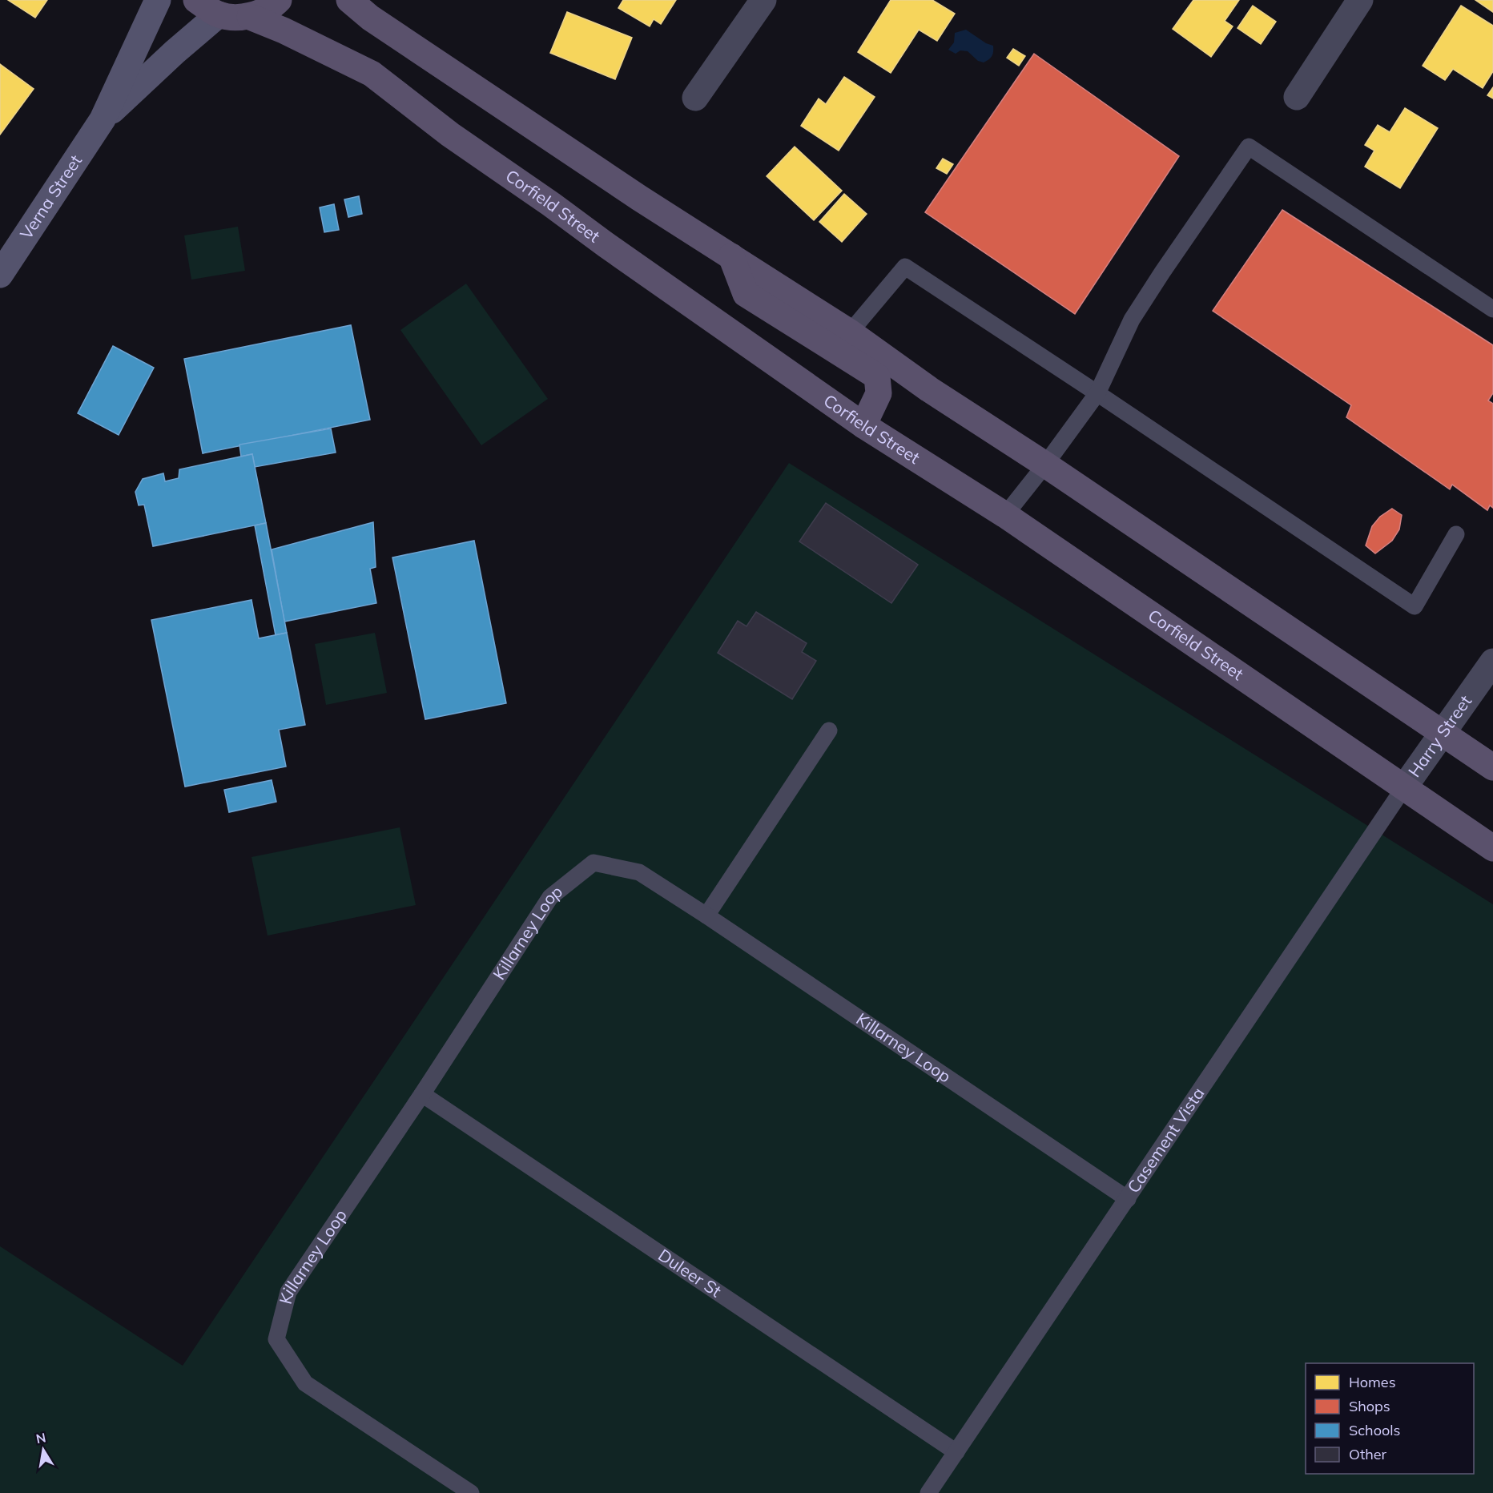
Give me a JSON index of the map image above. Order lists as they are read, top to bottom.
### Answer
{
  "streets": {
    "main road": ["Verna Street", "Corfield Street"],
    "street": ["Harry Street"],
    "lane": ["Killarney Loop", "Casement Vista", "Duleer St"]
  },
  "crossings": [
    ["Corfield Street", "Harry Street"],
    ["Corfield Street", "Casement Vista"],
    ["Harry Street", "Casement Vista"],
    ["Killarney Loop", "Casement Vista"],
    ["Killarney Loop", "Duleer St"],
    ["Casement Vista", "Duleer St"]
  ],
  "legend": [
    "Homes",
    "Shops",
    "Schools",
    "Other"
  ],
  "north": "top"
}
